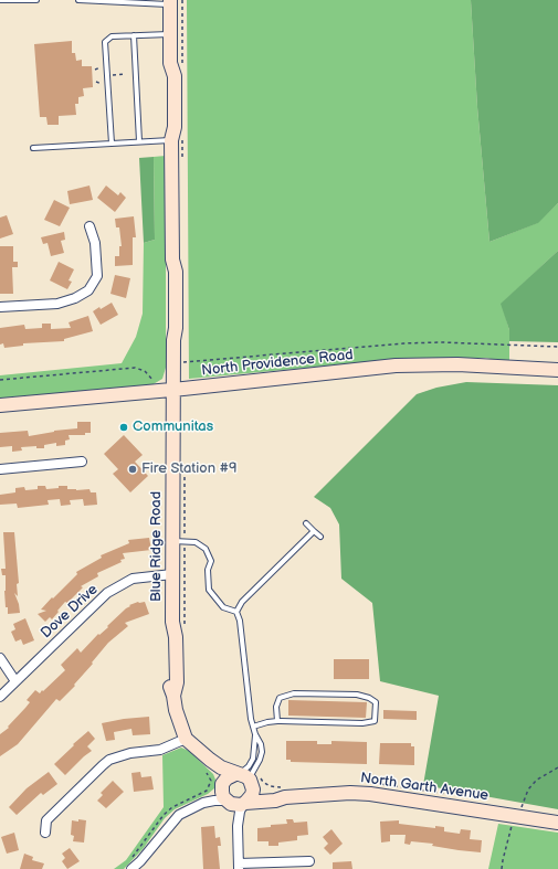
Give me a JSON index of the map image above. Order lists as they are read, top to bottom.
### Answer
{
  "streets": {
    "street": [
      "North Providence Road",
      "Blue Ridge Road",
      "Dove Drive",
      "North Garth Avenue"
    ]
  },
  "crossings": [
    ["North Providence Road", "Blue Ridge Road"],
    ["Blue Ridge Road", "Dove Drive"]
  ],
  "places": ["Communitas", "Fire Station #9"]
}
